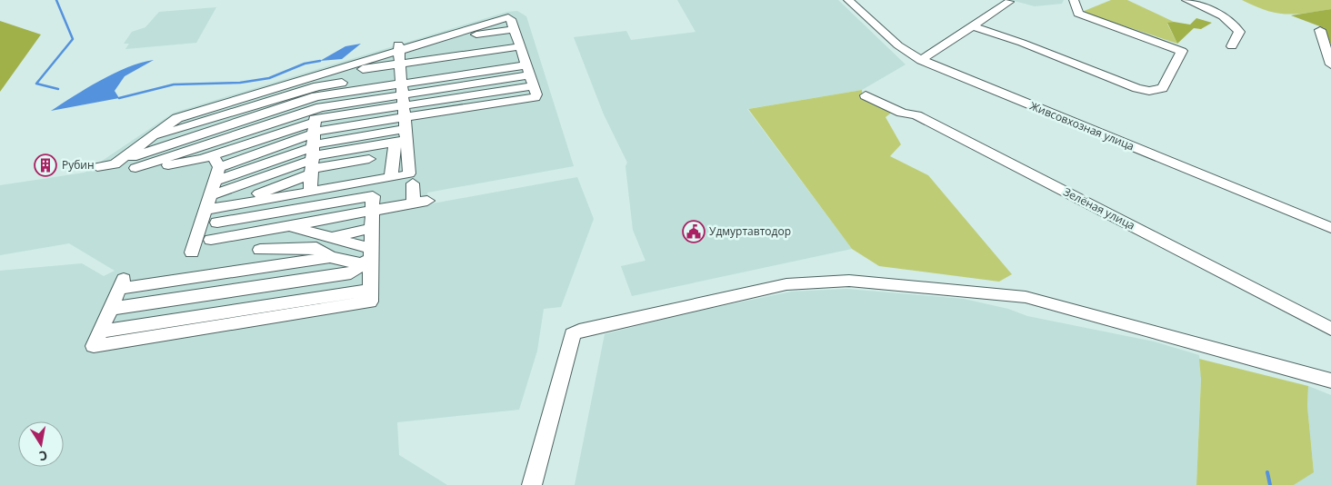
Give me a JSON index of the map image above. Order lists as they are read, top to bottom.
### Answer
{
  "streets": {
    "street": ["Живсовхозная улица", "Зелёная улица"]
  },
  "places": {
    "building": ["Рубин"],
    "public building": ["Удмуртавтодор"]
  },
  "north": "bottom"
}
